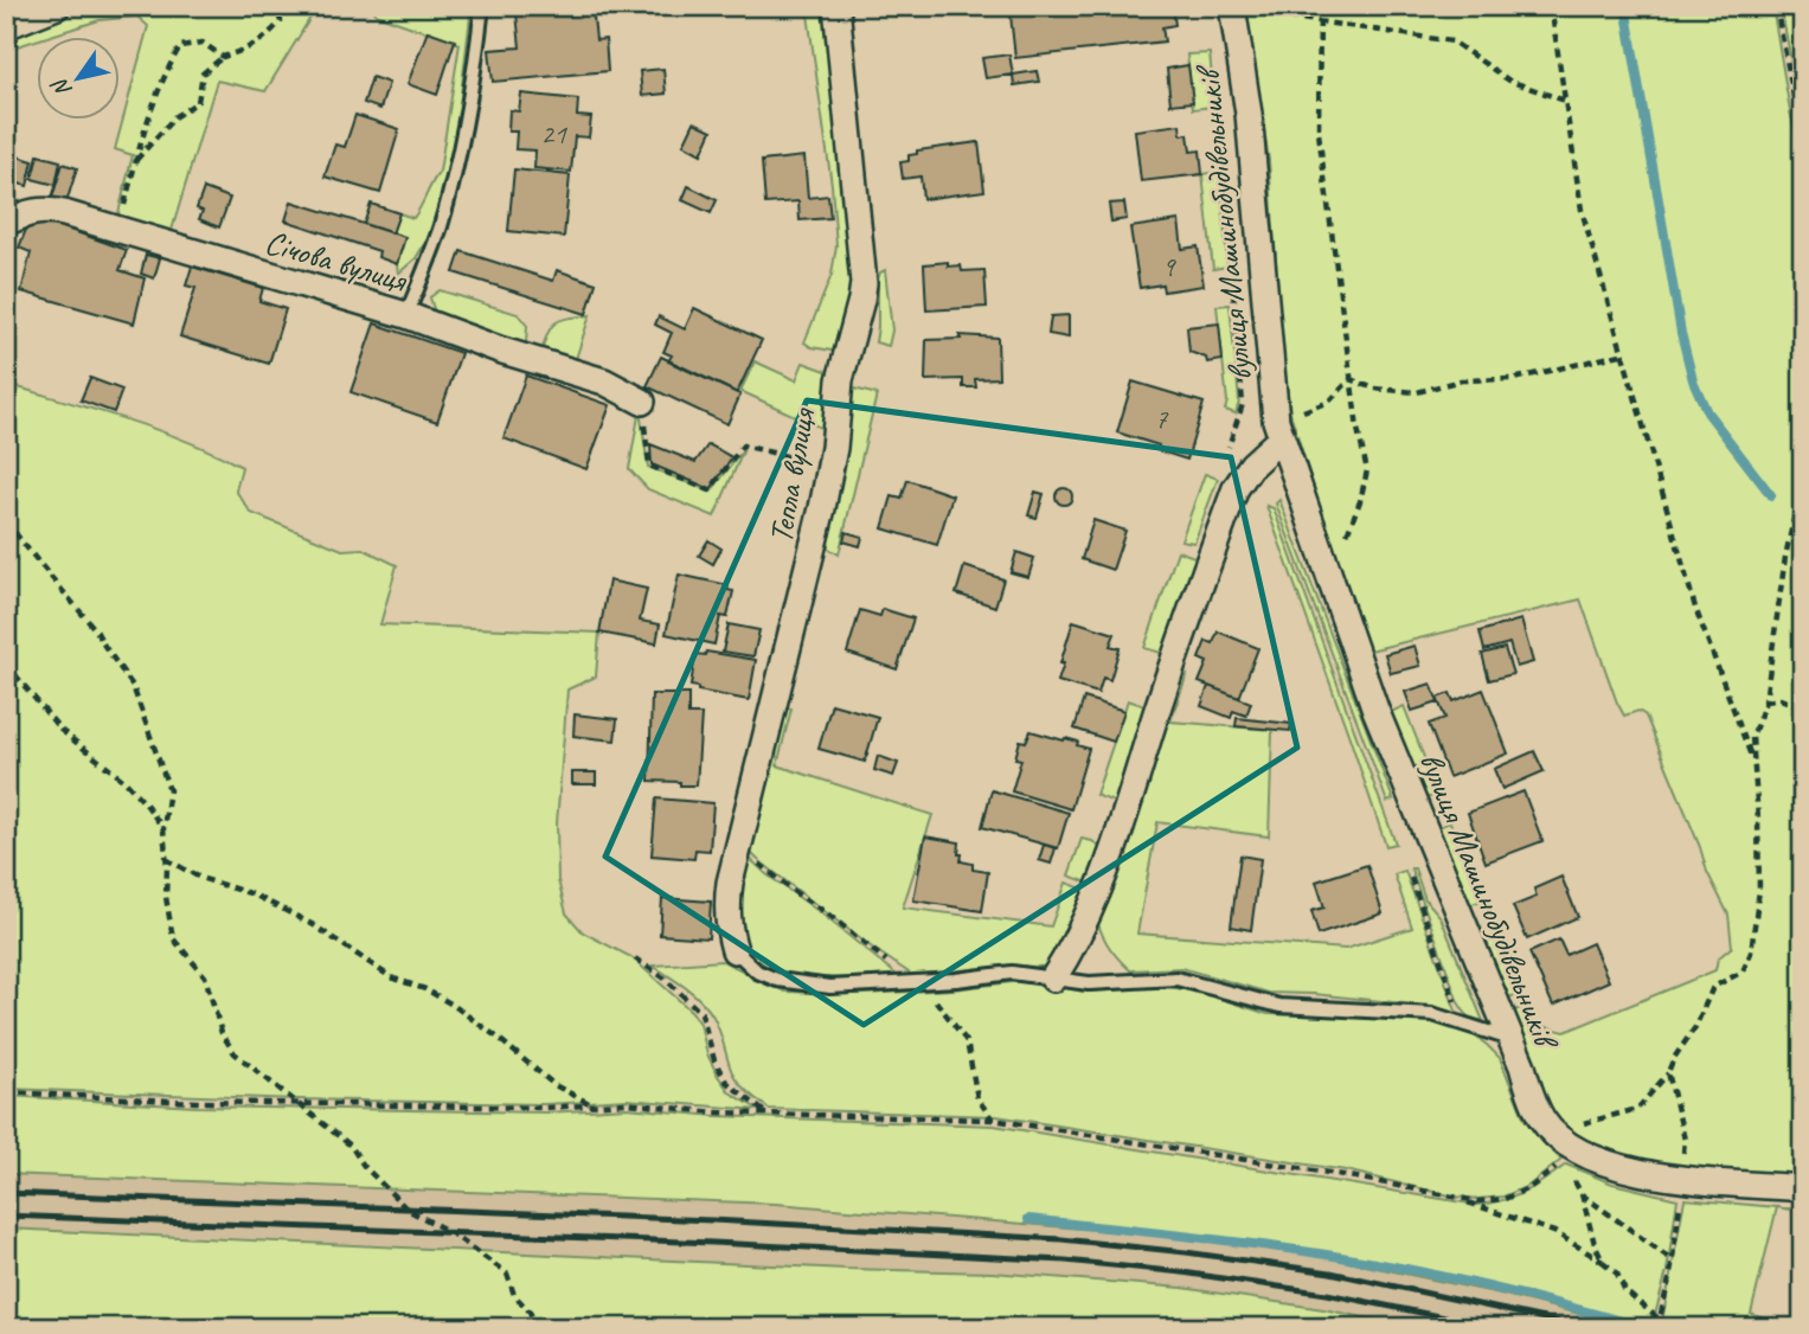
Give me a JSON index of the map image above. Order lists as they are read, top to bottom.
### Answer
{
  "streets": {
    "street": ["вулиця Машинобудівельників", "Січова вулиця", "Тепла вулиця"]
  },
  "house_numbers": ["21", "9", "7"],
  "north": "bottom left"
}
